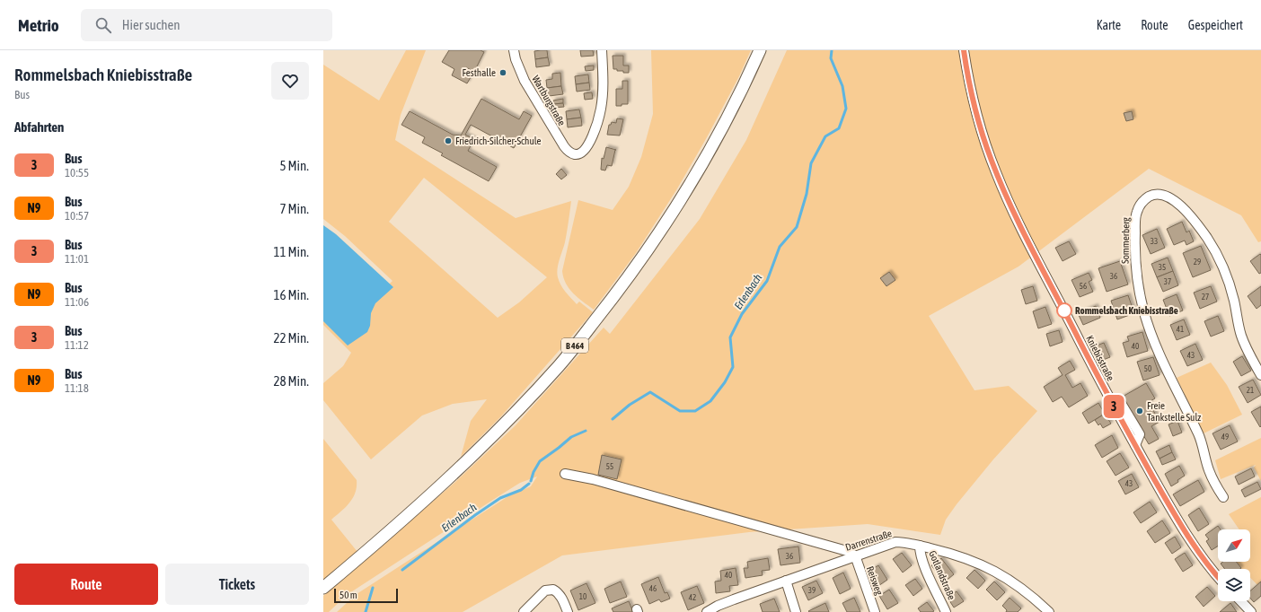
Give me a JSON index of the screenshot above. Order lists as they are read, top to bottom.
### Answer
{
  "streets": {
    "main road": ["B 464"],
    "street": [
      "Wartburgstraße",
      "Sommerberg",
      "Kniebisstraße",
      "Darrenstraße",
      "Gotlandstraße",
      "Reisweg"
    ]
  },
  "crossings": [
    ["Darrenstraße", "Gotlandstraße"],
    ["Darrenstraße", "Reisweg"]
  ],
  "water": ["Erlenbach"],
  "places": [
    "Festhalle",
    "Friedrich-Silcher-Schule",
    "Rommelsbach Kniebisstraße",
    "Freie Tankstelle Sulz"
  ],
  "lines": ["bus line 3"],
  "house_numbers": [
    "33",
    "29",
    "35",
    "36",
    "37",
    "56",
    "27",
    "41",
    "40",
    "43",
    "50",
    "21",
    "49",
    "55",
    "43",
    "36",
    "40",
    "46",
    "39",
    "10",
    "42"
  ],
  "scale_bar": "50 m",
  "north": "top right",
  "page": {
    "header": "Metrio",
    "search": "Hier suchen",
    "nav": ["Karte", "Route", "Gespeichert"],
    "heading": [
      ["Rommelsbach Kniebisstraße", "Bus"],
      "Abfahrten"
    ],
    "on_map": "3",
    "list": [
      {
        "mark": "3",
        "name": "Bus",
        "note": "10:55",
        "value": "5 Min."
      },
      {
        "mark": "N9",
        "name": "Bus",
        "note": "10:57",
        "value": "7 Min."
      },
      {
        "mark": "3",
        "name": "Bus",
        "note": "11:01",
        "value": "11 Min."
      },
      {
        "mark": "N9",
        "name": "Bus",
        "note": "11:06",
        "value": "16 Min."
      },
      {
        "mark": "3",
        "name": "Bus",
        "note": "11:12",
        "value": "22 Min."
      },
      {
        "mark": "N9",
        "name": "Bus",
        "note": "11:18",
        "value": "28 Min."
      }
    ],
    "buttons": ["Route", "Tickets"],
    "scale": "50 m"
  }
}
